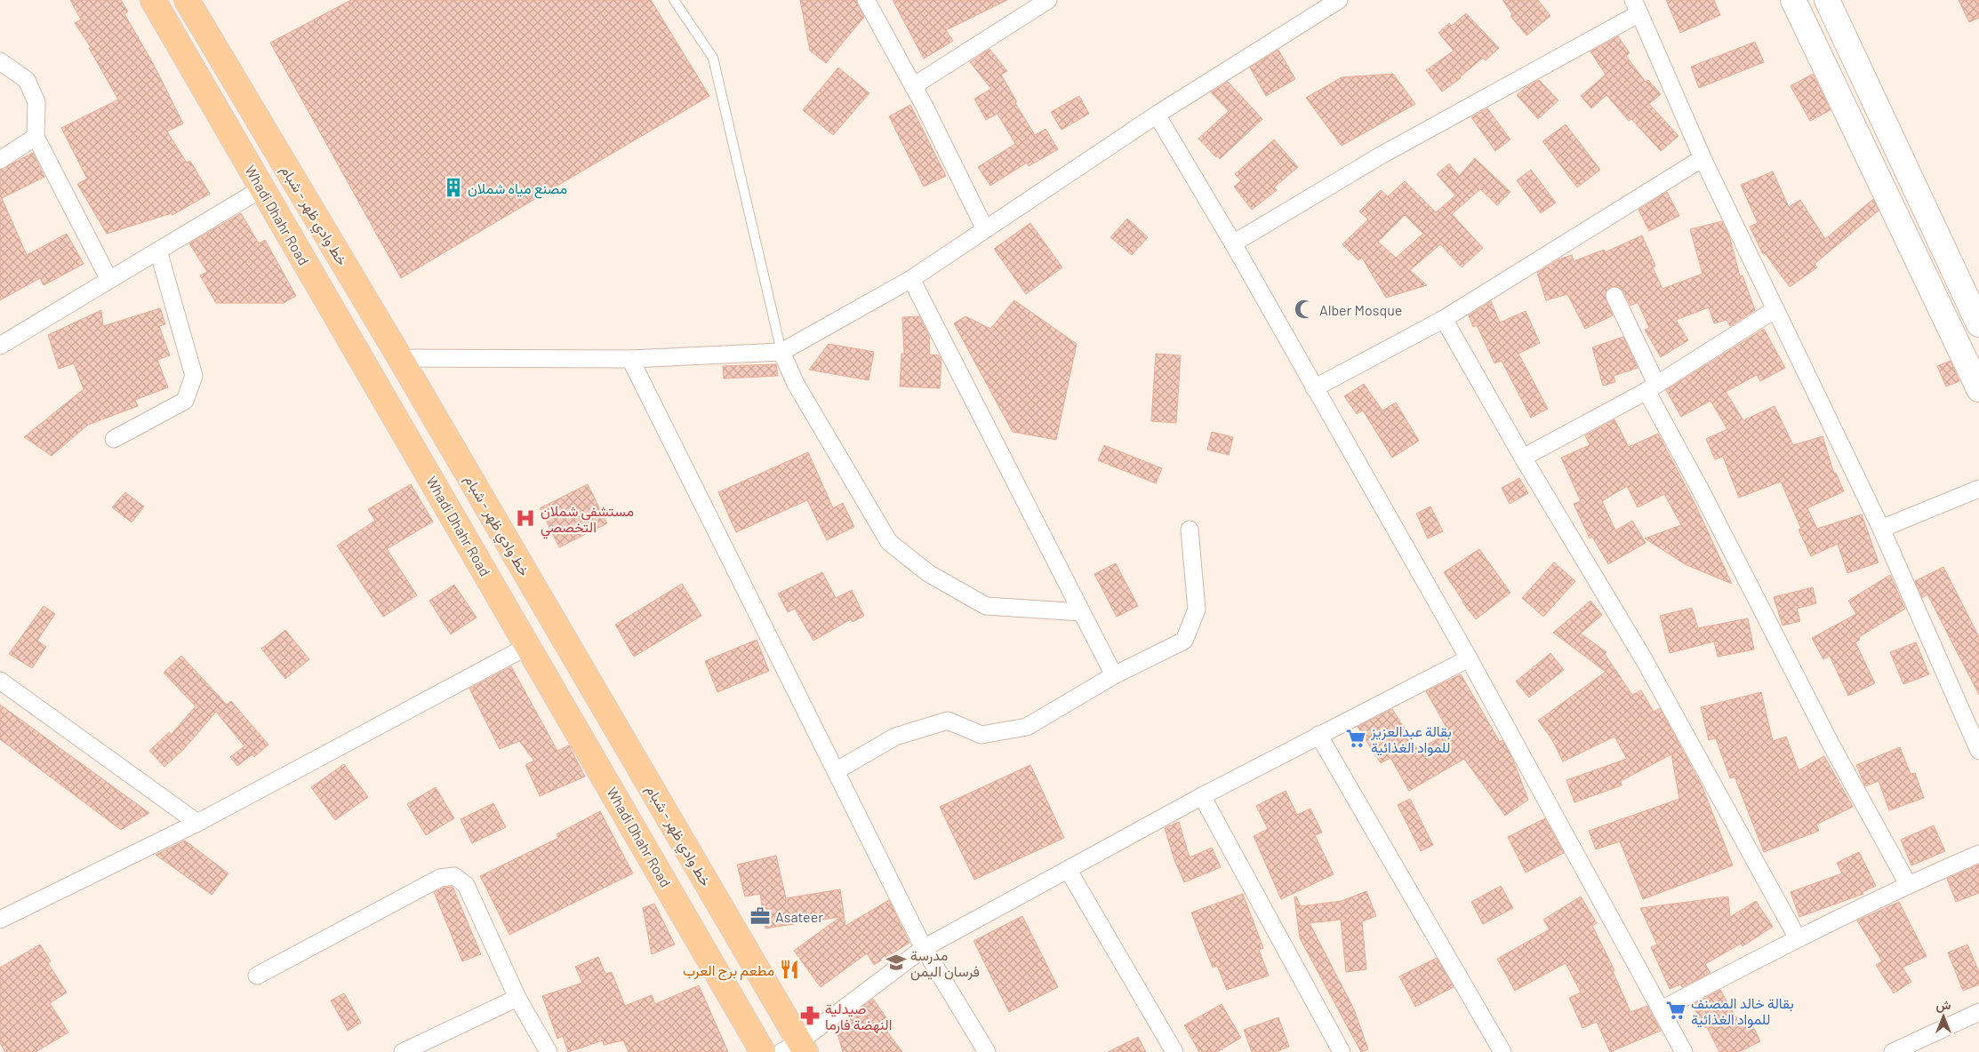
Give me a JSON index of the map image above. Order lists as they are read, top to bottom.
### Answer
{
  "streets": {
    "main road": ["Whadi Dhahr Road", "خط وادي ظهر - شبام"]
  },
  "places": {
    "building": ["مصنع مياه شملان"],
    "mosque": ["Alber Mosque"],
    "hospital": ["مستشفى شملان التخصصي"],
    "supermarket": ["بقالة عبدالعزيز للمواد الغذائية", "بقالة خالد المصنف للمواد الغذائية"],
    "office": ["Asateer"],
    "school or university": ["مدرسة فرسان اليمن"],
    "restaurant": ["مطعم برج العرب"],
    "pharmacy": ["صيدلية النهضة فارما"]
  },
  "north": "top"
}
